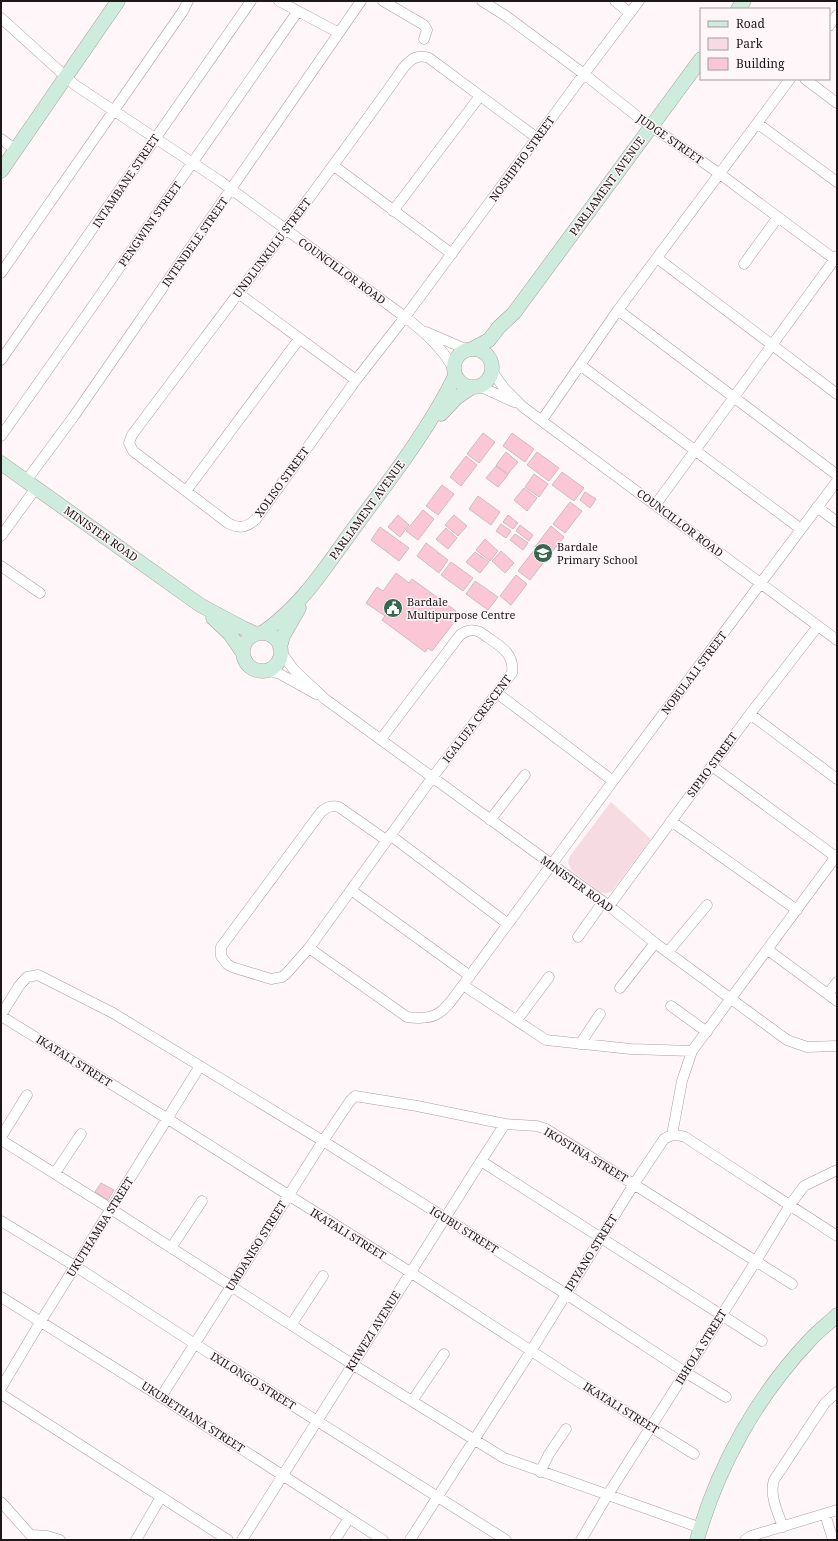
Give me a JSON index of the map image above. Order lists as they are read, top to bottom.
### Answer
{
  "streets": {
    "street": [
      "JUDGE STREET",
      "NOSHIPHO STREET",
      "INTAMBANE STREET",
      "PARLIAMENT AVENUE",
      "PENGWINI STREET",
      "INTENDELE STREET",
      "UNDLUNKULU STREET",
      "COUNCILLOR ROAD",
      "XOLISO STREET",
      "MINISTER ROAD",
      "NOBULALI STREET",
      "IGALUFA CRESCENT",
      "SIPHO STREET",
      "IKATALI STREET",
      "IKOSTINA STREET",
      "UKUTHAMBA STREET",
      "IGUBU STREET",
      "UMDANISO STREET",
      "IPIYANO STREET",
      "KHWEZI AVENUE",
      "IBHOLA STREET",
      "IXILONGO STREET",
      "UKUBETHANA STREET"
    ]
  },
  "crossings": [
    ["JUDGE STREET", "NOSHIPHO STREET"],
    ["JUDGE STREET", "PARLIAMENT AVENUE"],
    ["NOSHIPHO STREET", "COUNCILLOR ROAD"],
    ["NOSHIPHO STREET", "XOLISO STREET"],
    ["INTAMBANE STREET", "COUNCILLOR ROAD"],
    ["PARLIAMENT AVENUE", "COUNCILLOR ROAD"],
    ["PARLIAMENT AVENUE", "MINISTER ROAD"],
    ["PENGWINI STREET", "COUNCILLOR ROAD"],
    ["INTENDELE STREET", "COUNCILLOR ROAD"],
    ["INTENDELE STREET", "MINISTER ROAD"],
    ["UNDLUNKULU STREET", "COUNCILLOR ROAD"],
    ["UNDLUNKULU STREET", "XOLISO STREET"],
    ["COUNCILLOR ROAD", "XOLISO STREET"],
    ["COUNCILLOR ROAD", "NOBULALI STREET"],
    ["COUNCILLOR ROAD", "SIPHO STREET"],
    ["MINISTER ROAD", "NOBULALI STREET"],
    ["MINISTER ROAD", "IGALUFA CRESCENT"],
    ["MINISTER ROAD", "SIPHO STREET"],
    ["NOBULALI STREET", "IGALUFA CRESCENT"],
    ["IKATALI STREET", "UKUTHAMBA STREET"],
    ["IKATALI STREET", "IGUBU STREET"],
    ["IKATALI STREET", "UMDANISO STREET"],
    ["IKATALI STREET", "IPIYANO STREET"],
    ["IKATALI STREET", "KHWEZI AVENUE"],
    ["IKATALI STREET", "IBHOLA STREET"],
    ["IKOSTINA STREET", "UMDANISO STREET"],
    ["IKOSTINA STREET", "IPIYANO STREET"],
    ["IKOSTINA STREET", "KHWEZI AVENUE"],
    ["IKOSTINA STREET", "IBHOLA STREET"],
    ["UKUTHAMBA STREET", "IGUBU STREET"],
    ["UKUTHAMBA STREET", "IXILONGO STREET"],
    ["UKUTHAMBA STREET", "UKUBETHANA STREET"],
    ["IGUBU STREET", "UMDANISO STREET"],
    ["IGUBU STREET", "IPIYANO STREET"],
    ["IGUBU STREET", "KHWEZI AVENUE"],
    ["IGUBU STREET", "IBHOLA STREET"],
    ["UMDANISO STREET", "IXILONGO STREET"],
    ["UMDANISO STREET", "UKUBETHANA STREET"],
    ["IPIYANO STREET", "IXILONGO STREET"],
    ["KHWEZI AVENUE", "IXILONGO STREET"],
    ["KHWEZI AVENUE", "UKUBETHANA STREET"]
  ],
  "places": {
    "school or university": ["Bardale Primary School"],
    "public building": ["Bardale Multipurpose Centre"]
  },
  "legend": ["Road", "Park", "Building"]
}
